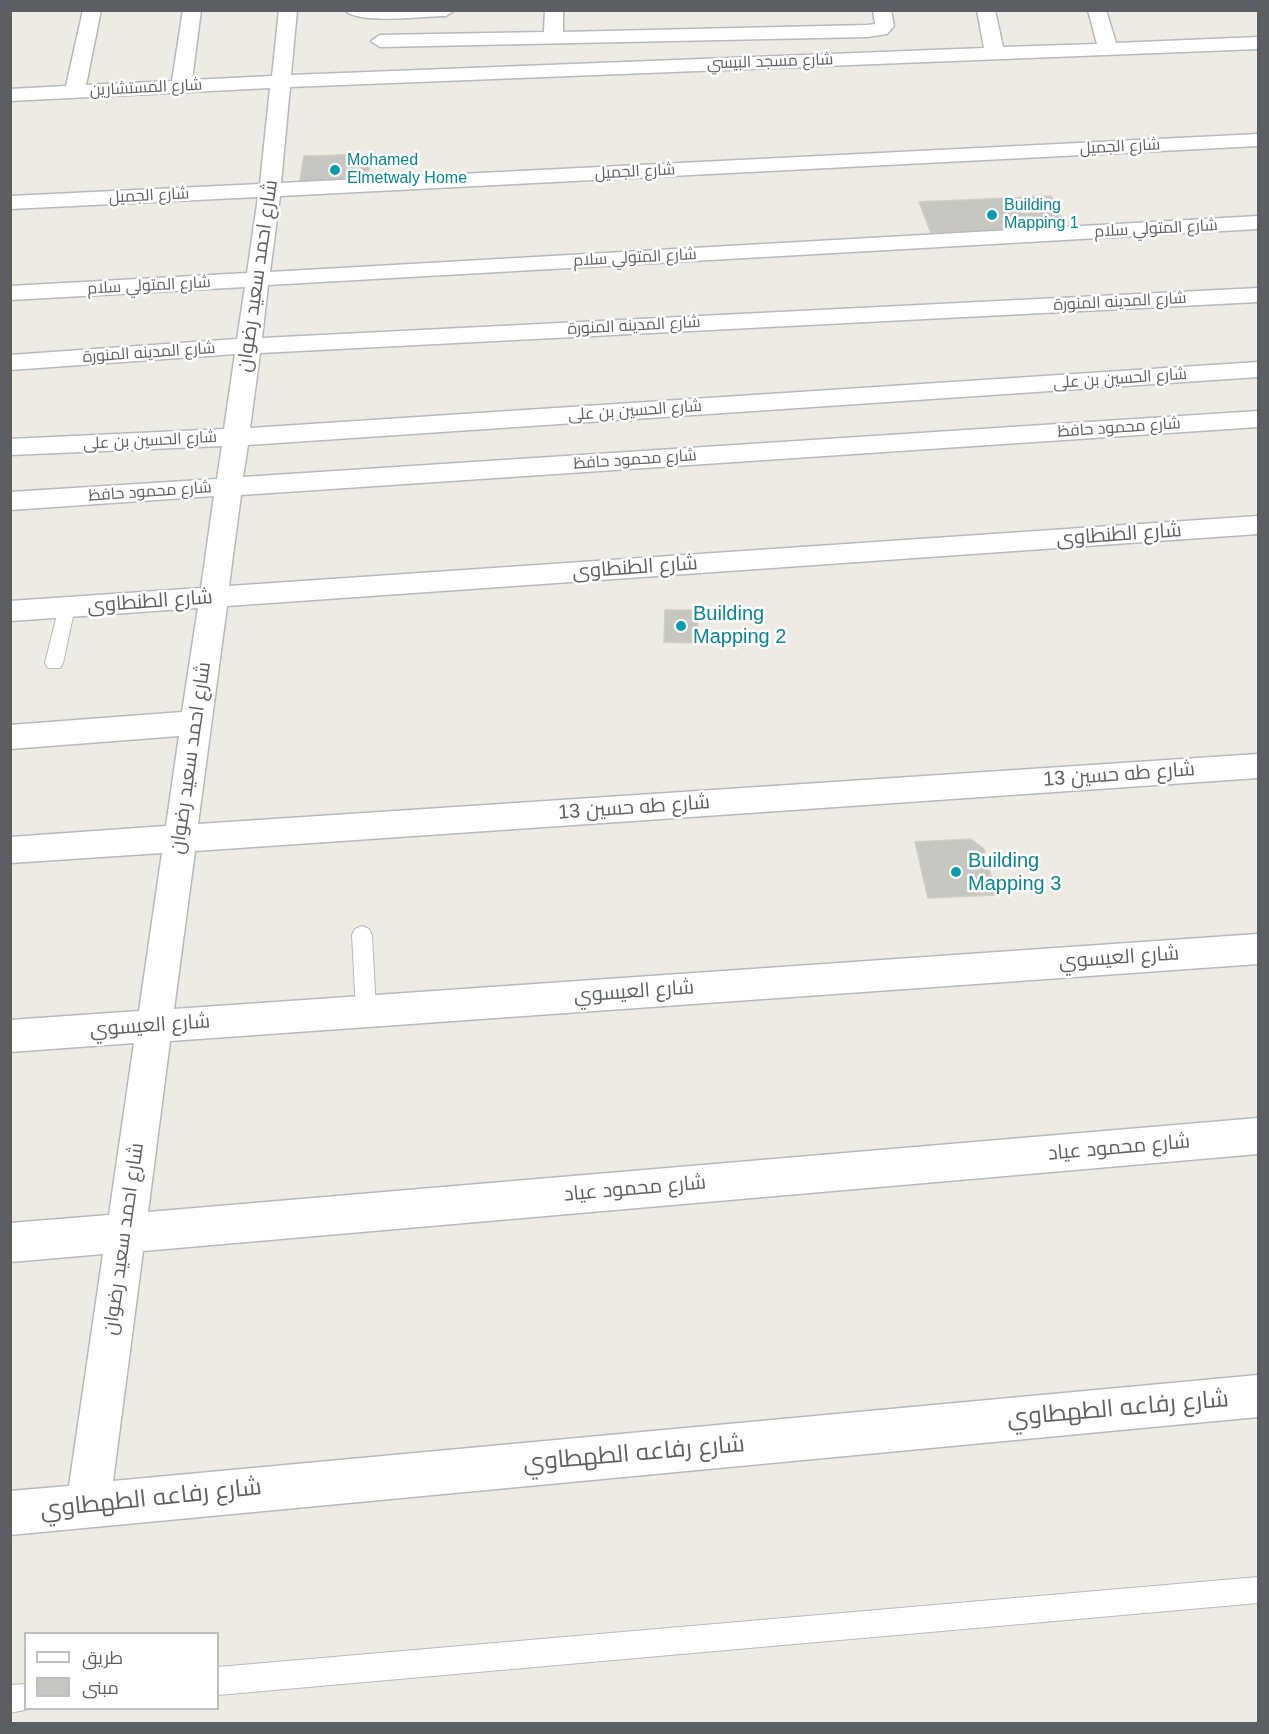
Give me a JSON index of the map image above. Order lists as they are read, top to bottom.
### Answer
{
  "streets": {
    "street": [
      "شارع مسجد البيسي",
      "شارع المستشارين",
      "شارع الجميل",
      "شارع المتولي سلام",
      "شارع احمد سعيد رضوان",
      "شارع المدينه المنورة",
      "شارع الحسين بن على",
      "شارع محمود حافظ",
      "شارع الطنطاوى",
      "شارع طه حسين 13",
      "شارع العيسوي",
      "شارع محمود عياد",
      "شارع رفاعه الطهطاوي"
    ]
  },
  "crossings": [
    ["شارع مسجد البيسي", "شارع المستشارين"],
    ["شارع مسجد البيسي", "شارع احمد سعيد رضوان"],
    ["شارع المستشارين", "شارع احمد سعيد رضوان"],
    ["شارع الجميل", "شارع احمد سعيد رضوان"],
    ["شارع المتولي سلام", "شارع احمد سعيد رضوان"],
    ["شارع احمد سعيد رضوان", "شارع المدينه المنورة"],
    ["شارع احمد سعيد رضوان", "شارع الحسين بن على"],
    ["شارع احمد سعيد رضوان", "شارع محمود حافظ"],
    ["شارع احمد سعيد رضوان", "شارع الطنطاوى"],
    ["شارع احمد سعيد رضوان", "شارع طه حسين 13"],
    ["شارع احمد سعيد رضوان", "شارع العيسوي"],
    ["شارع احمد سعيد رضوان", "شارع محمود عياد"],
    ["شارع احمد سعيد رضوان", "شارع رفاعه الطهطاوي"]
  ],
  "places": [
    "Mohamed Elmetwaly Home",
    "Building Mapping 1",
    "Building Mapping 2",
    "Building Mapping 3"
  ],
  "legend": ["طريق", "مبنى"]
}
